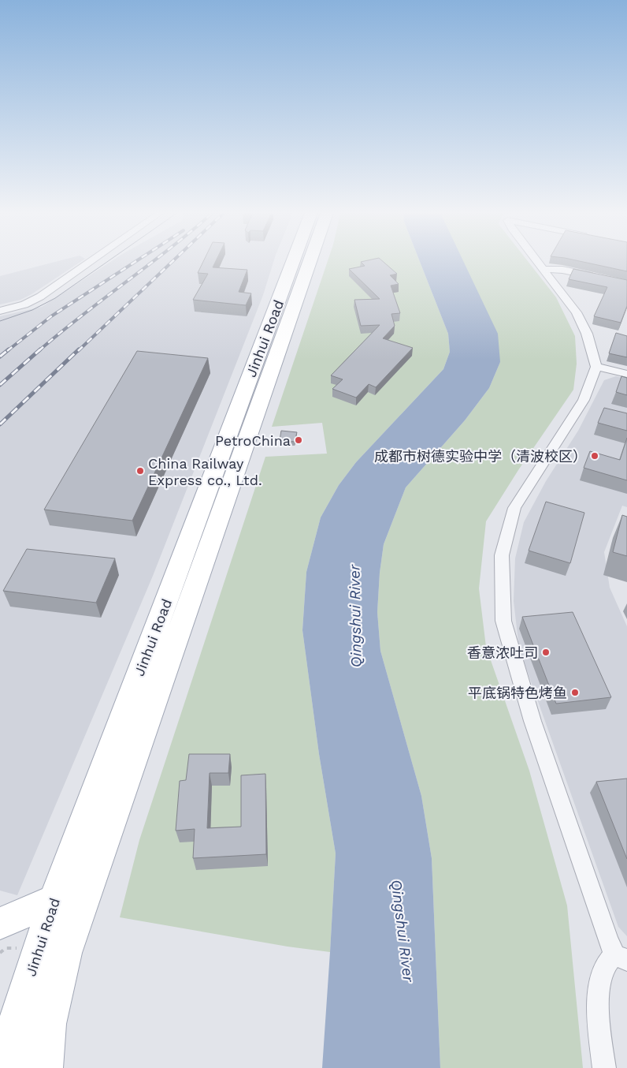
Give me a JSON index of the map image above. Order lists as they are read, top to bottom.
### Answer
{
  "streets": {
    "main road": ["Jinhui Road"]
  },
  "water": ["Qingshui River"],
  "places": [
    "PetroChina",
    "成都市树德实验中学（清波校区）",
    "China Railway Express co., Ltd.",
    "香意浓吐司",
    "平底锅特色烤鱼"
  ]
}
